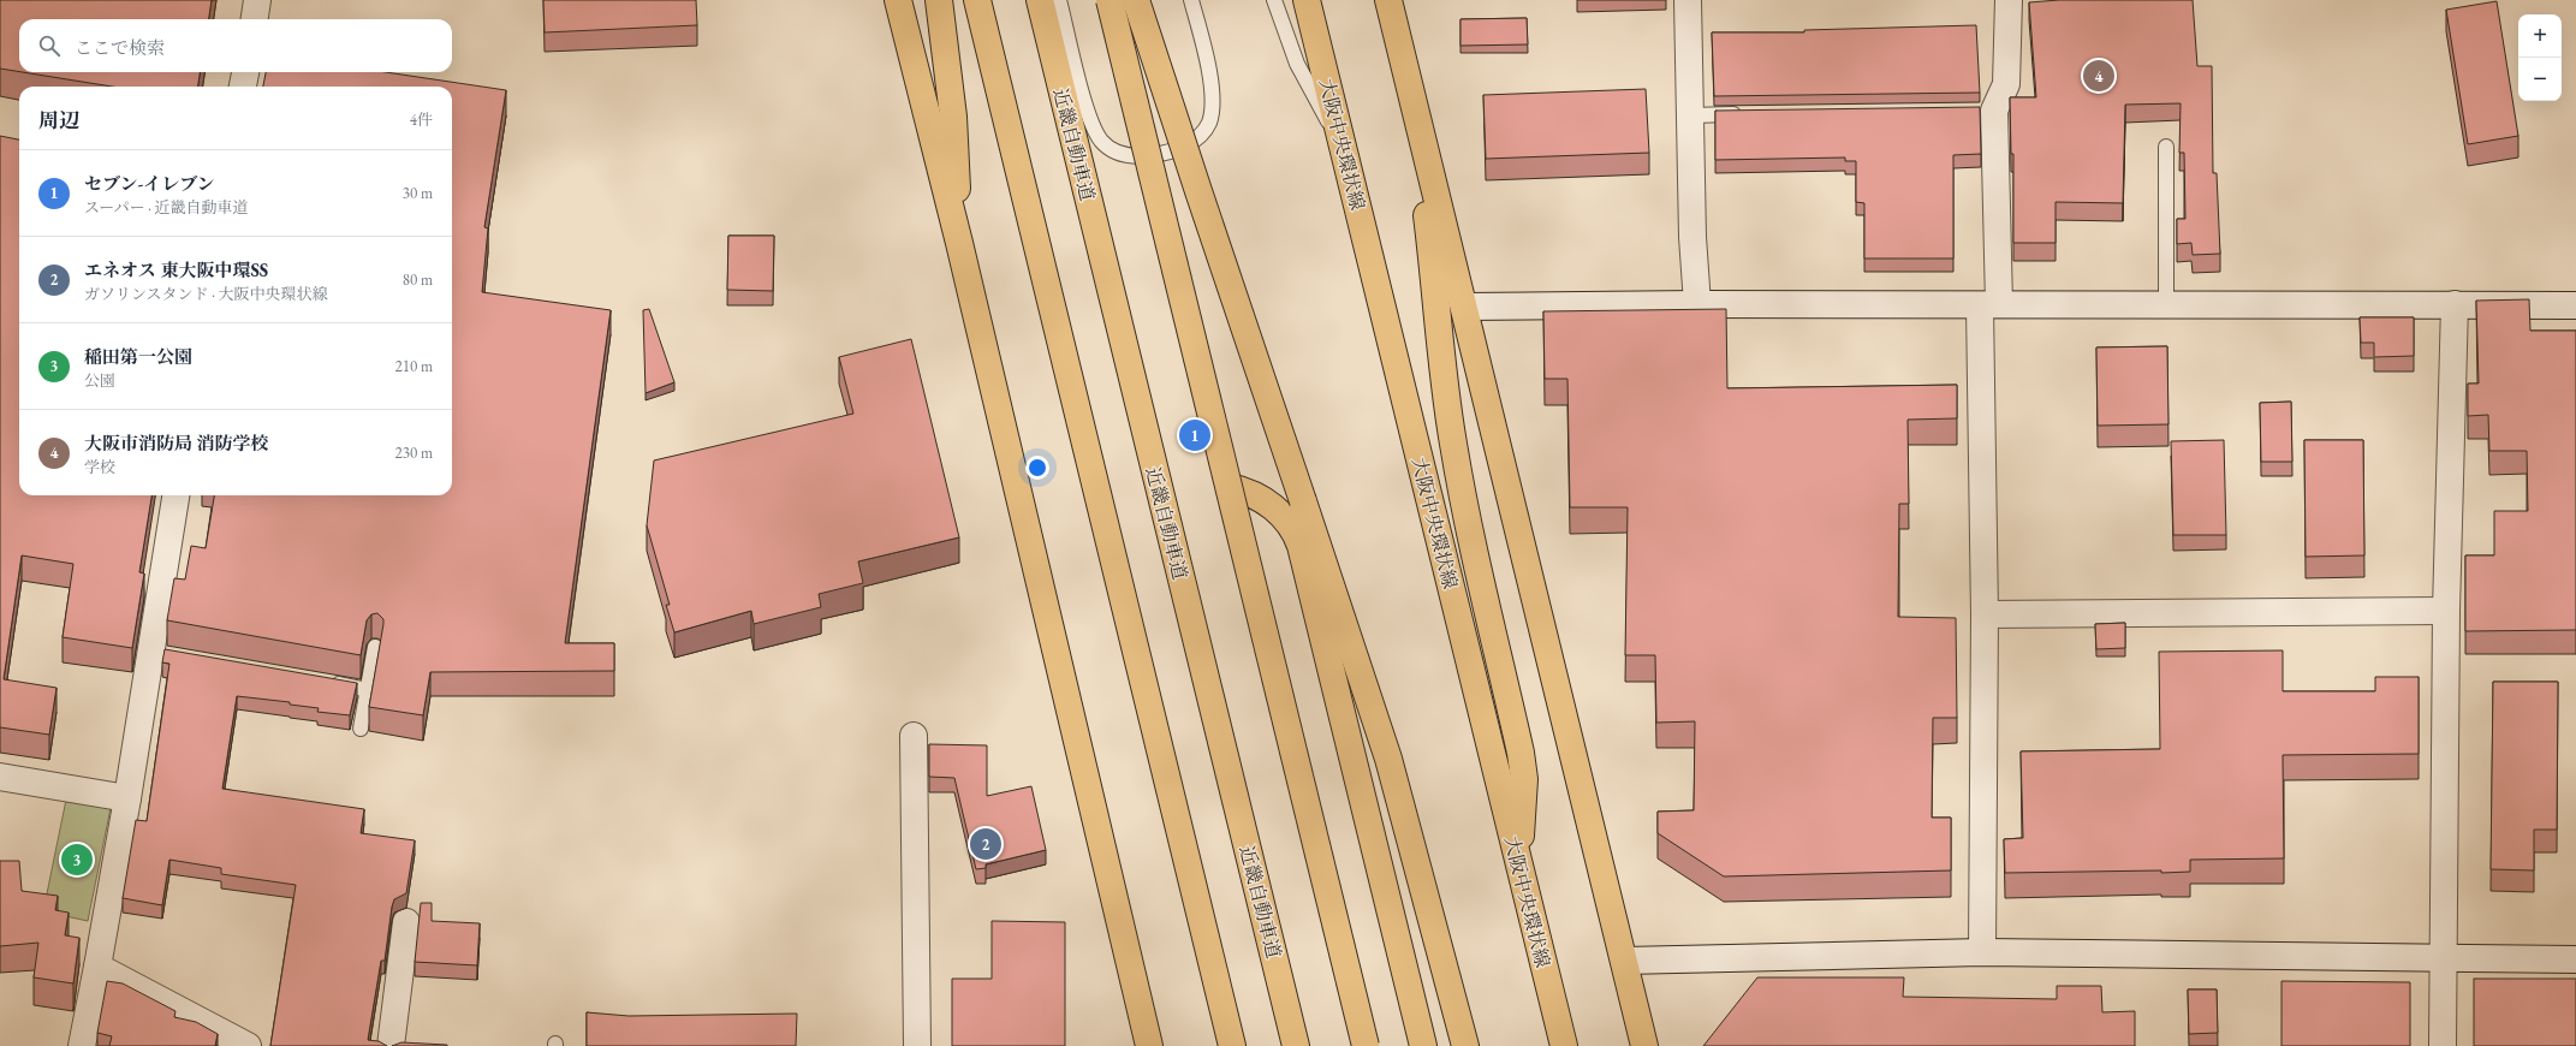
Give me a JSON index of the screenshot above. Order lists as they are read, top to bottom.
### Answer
{
  "streets": {
    "main road": ["近畿自動車道", "大阪中央環状線"]
  },
  "page": {
    "map_buttons": ["+", "−"],
    "search": "ここで検索",
    "pins": [
      "4",
      "1",
      "2",
      "3"
    ],
    "heading": ["周辺", "4件"],
    "list": [
      {
        "mark": "1",
        "name": "セブン-イレブン",
        "note": "スーパー · 近畿自動車道",
        "value": "30 m"
      },
      {
        "mark": "2",
        "name": "エネオス 東大阪中環SS",
        "note": "ガソリンスタンド · 大阪中央環状線",
        "value": "80 m"
      },
      {
        "mark": "3",
        "name": "稲田第一公園",
        "note": "公園",
        "value": "210 m"
      },
      {
        "mark": "4",
        "name": "大阪市消防局 消防学校",
        "note": "学校",
        "value": "230 m"
      }
    ]
  }
}
